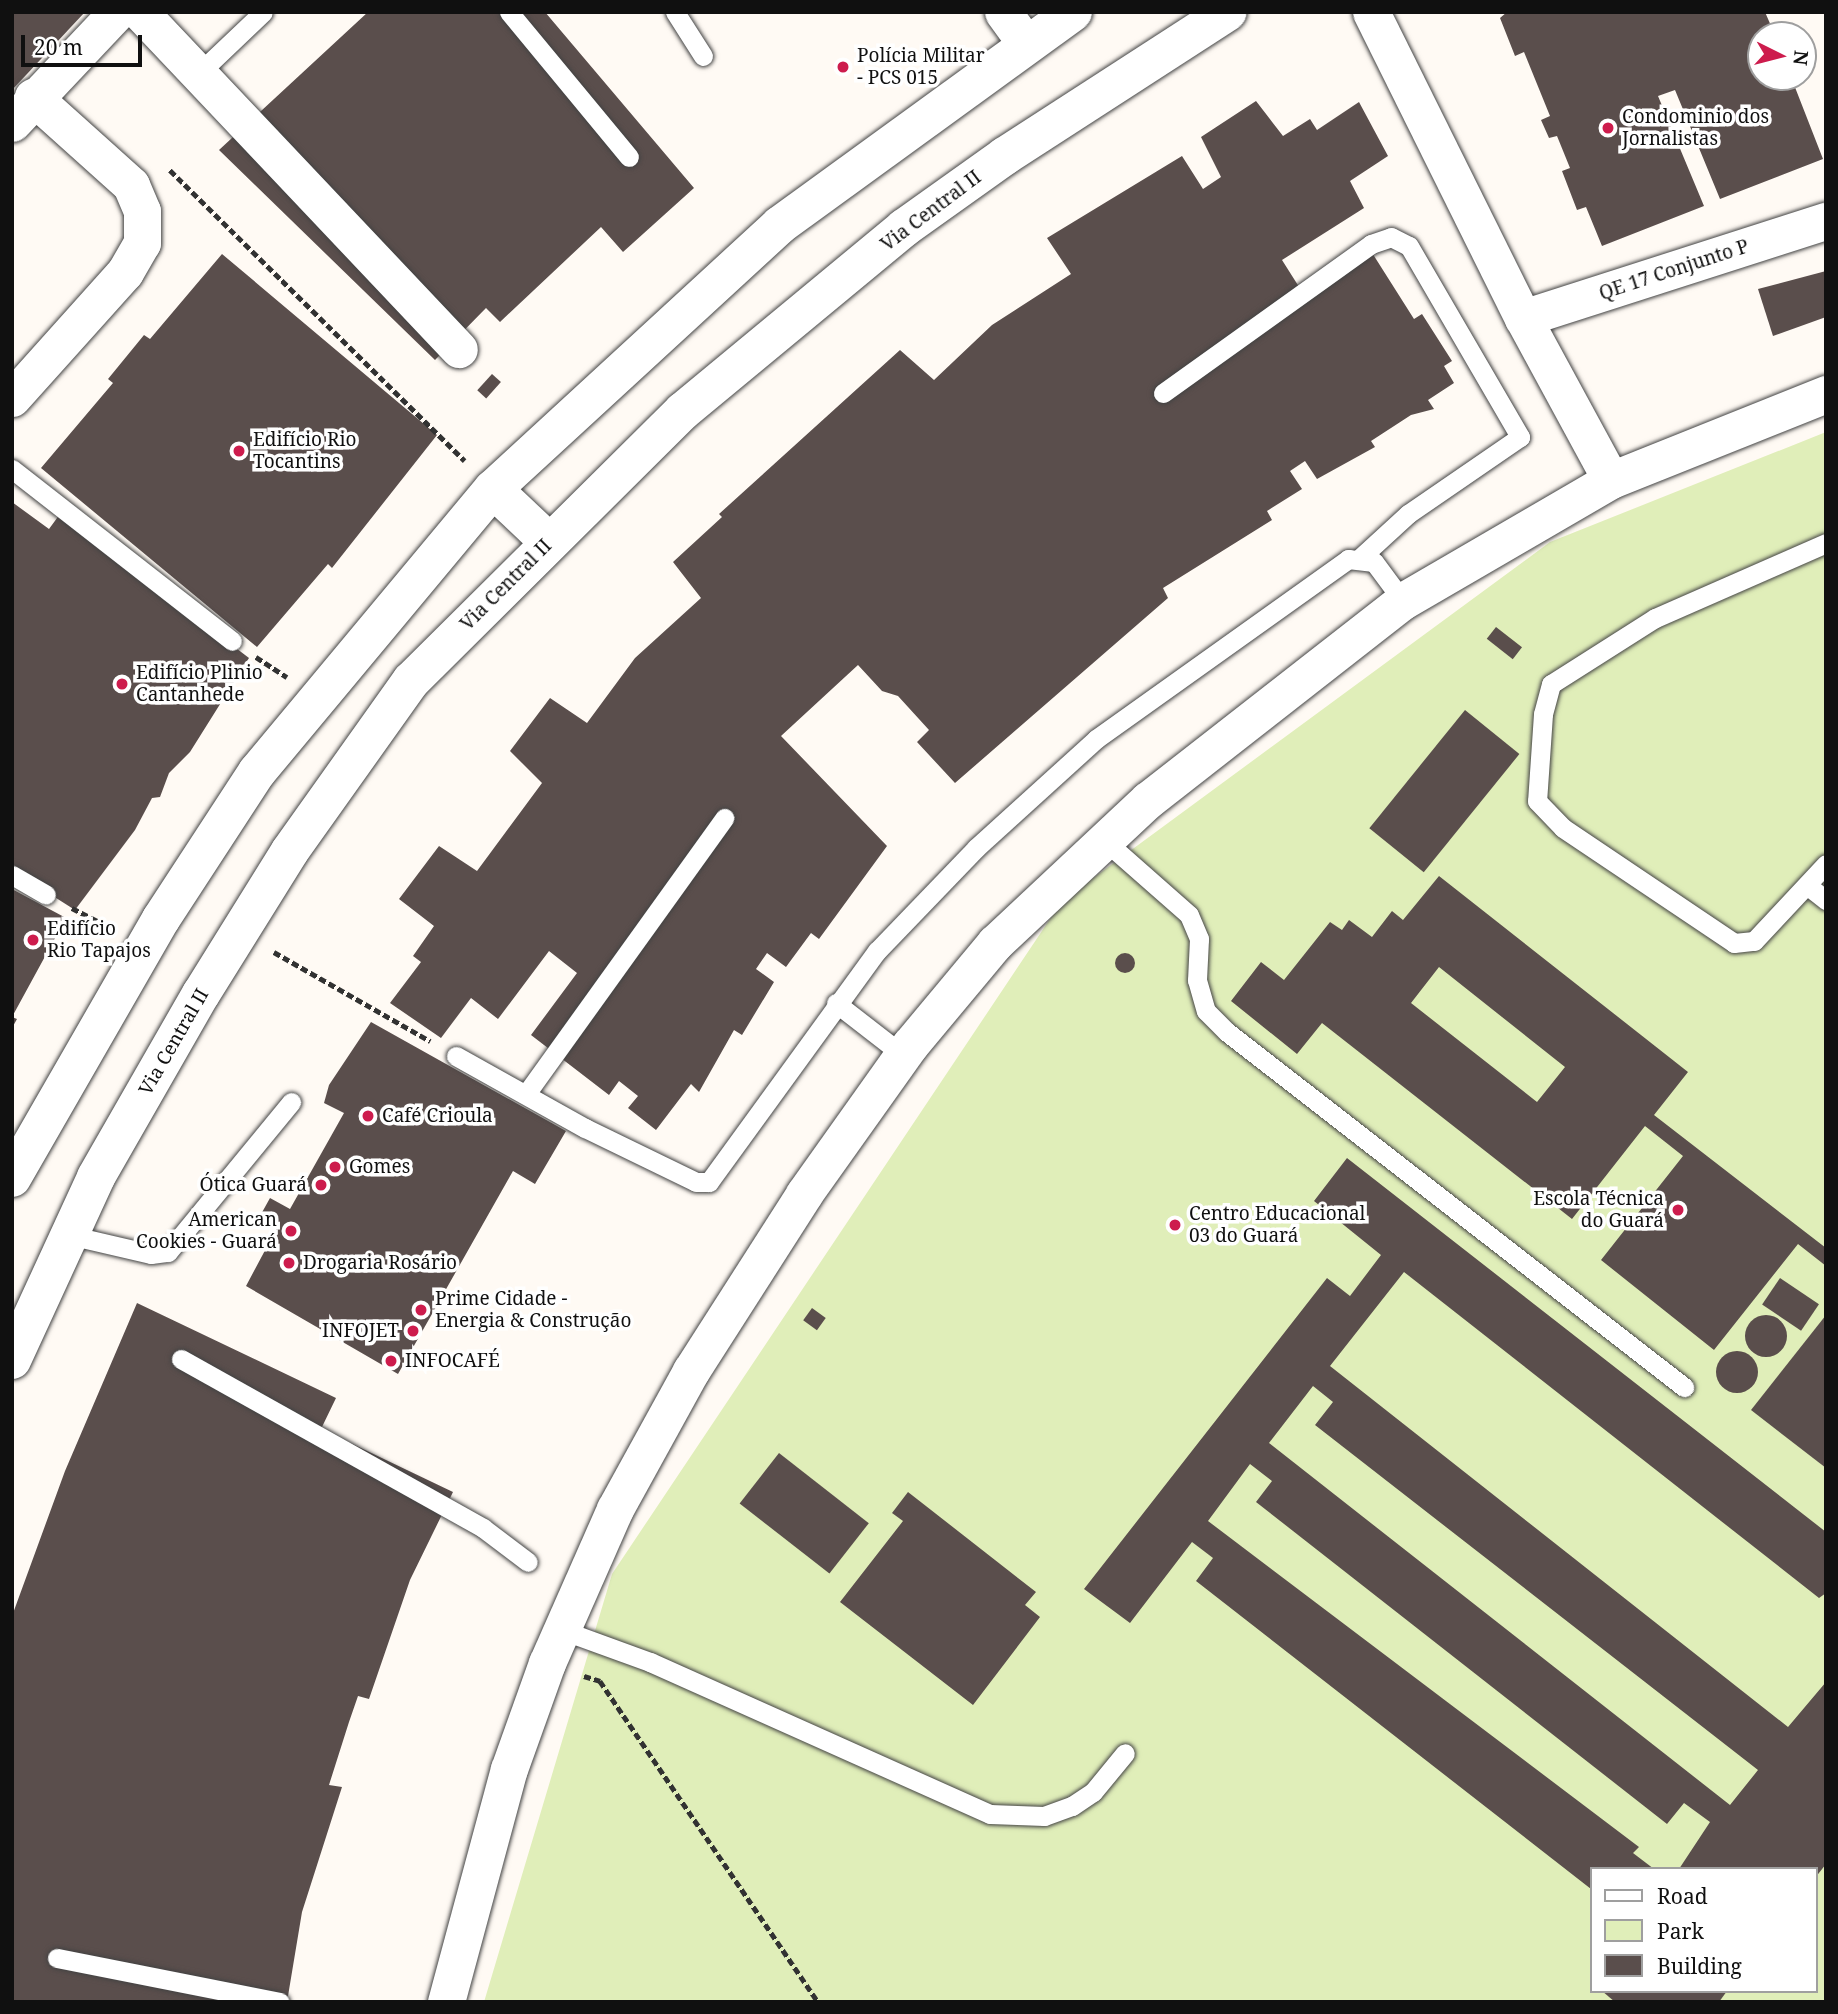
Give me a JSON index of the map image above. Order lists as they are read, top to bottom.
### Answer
{
  "streets": {
    "street": ["Via Central II", "QE 17 Conjunto P"]
  },
  "places": [
    "Polícia Militar - PCS 015",
    "Condominio dos Jornalistas",
    "Edifício Rio Tocantins",
    "Edifício Plinio Cantanhede",
    "Edifício Rio Tapajos",
    "Café Crioula",
    "Gomes",
    "Ótica Guará",
    "Escola Técnica do Guará",
    "Centro Educacional 03 do Guará",
    "American Cookies - Guará",
    "Drogaria Rosário",
    "Prime Cidade - Energia & Construção",
    "INFOJET",
    "INFOCAFÉ"
  ],
  "legend": ["Road", "Park", "Building"],
  "scale_bar": "20 m",
  "north": "right"
}
